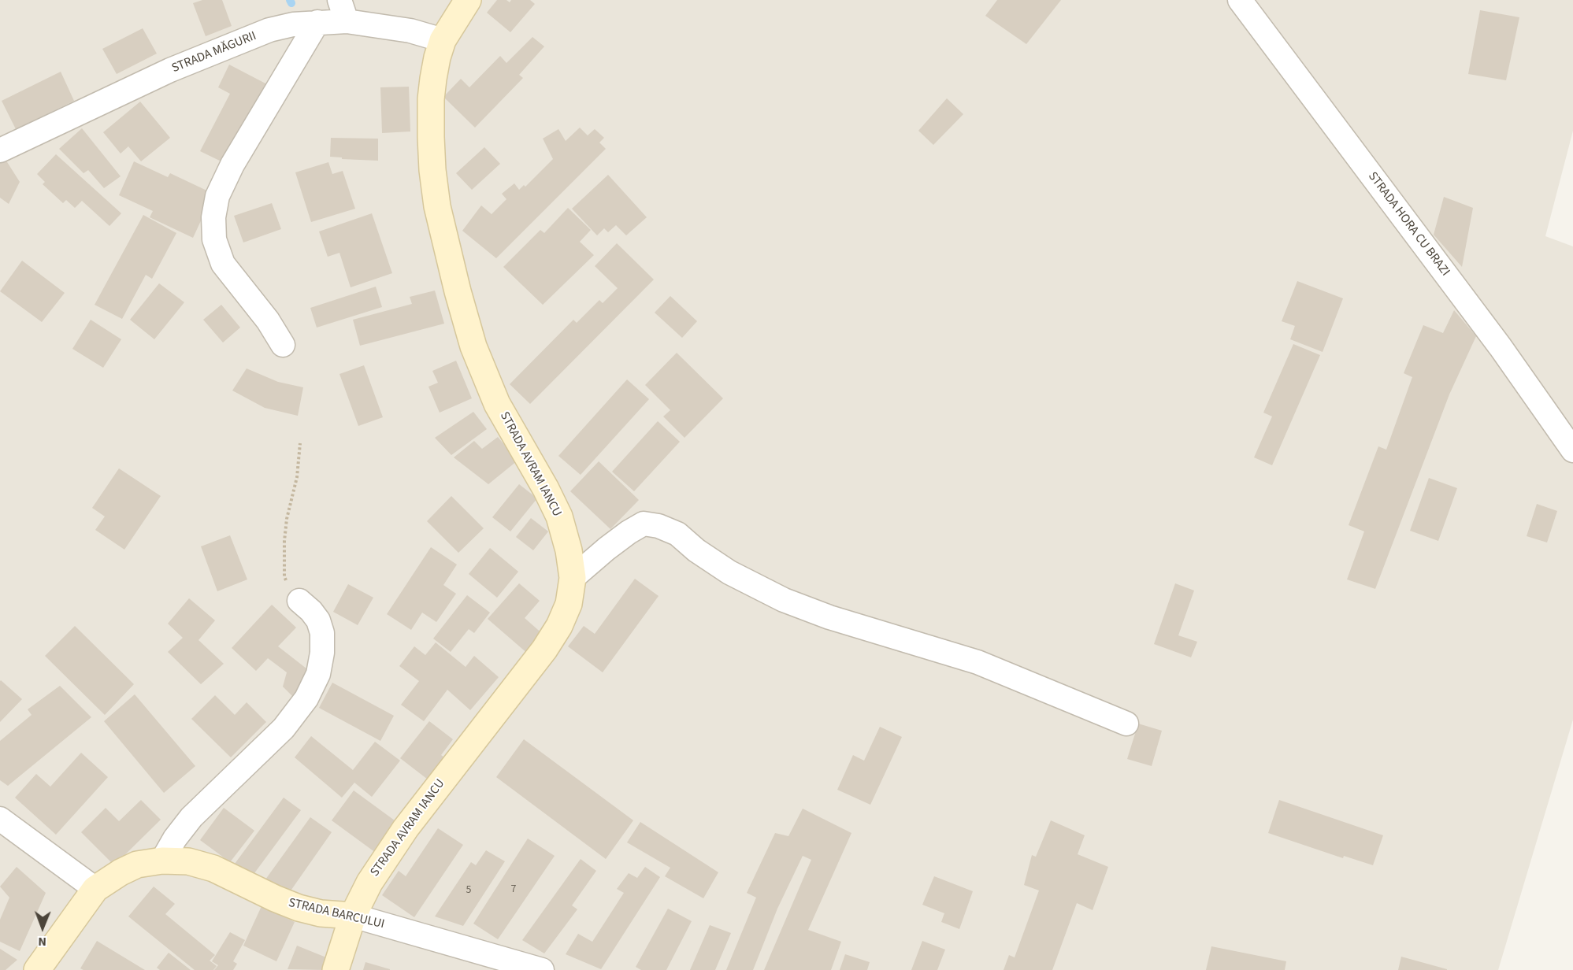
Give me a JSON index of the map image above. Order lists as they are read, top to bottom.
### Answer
{
  "streets": {
    "main road": ["STRADA AVRAM IANCU", "STRADA BARCULUI"],
    "street": ["STRADA MĂGURII", "STRADA HORA CU BRAZI"]
  },
  "crossings": [
    ["STRADA MĂGURII", "STRADA AVRAM IANCU"],
    ["STRADA AVRAM IANCU", "STRADA BARCULUI"]
  ],
  "house_numbers": ["7", "5"],
  "north": "bottom"
}
